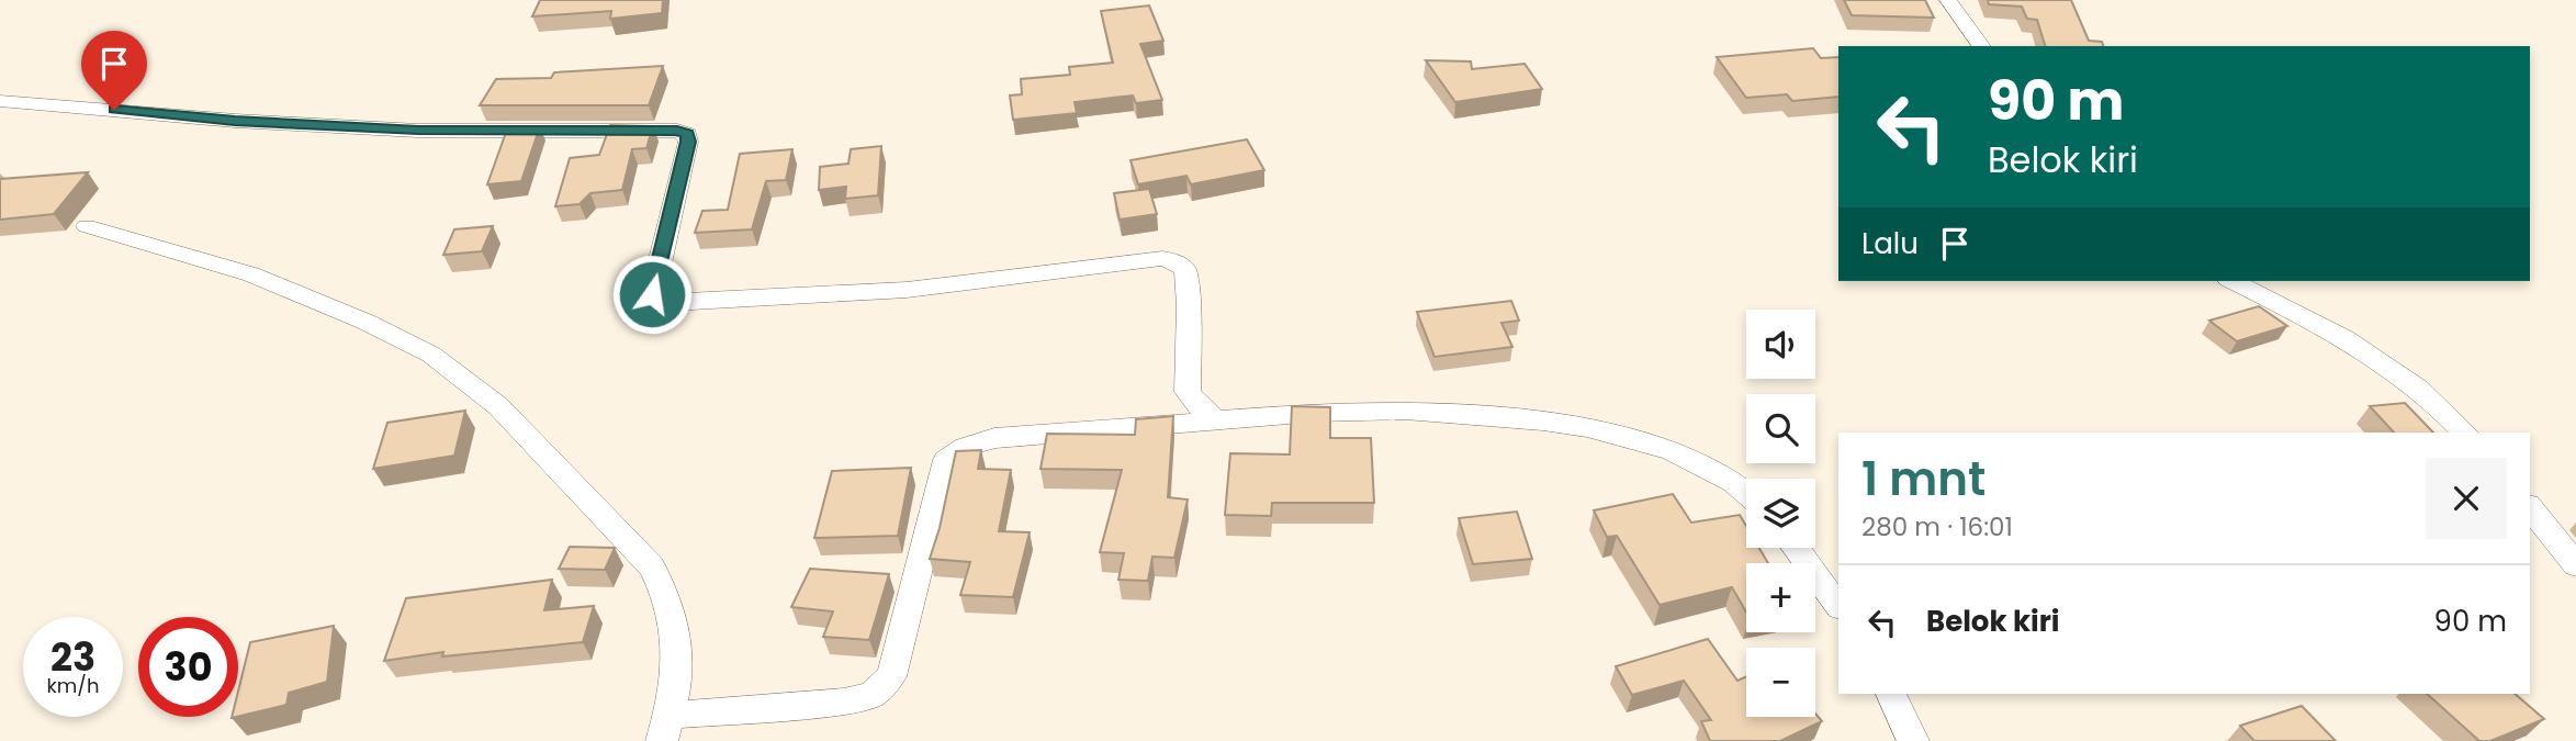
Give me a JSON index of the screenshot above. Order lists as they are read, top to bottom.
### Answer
{
  "page": {
    "turn": ["90 m", "Belok kiri"],
    "then": "Lalu",
    "map_buttons": ["+", "−"],
    "heading": ["1 mnt", "280 m · 16:01"],
    "list": [
      {
        "name": "Belok kiri",
        "value": "90 m"
      }
    ],
    "speed": "23 km/h",
    "limit": "30"
  }
}
